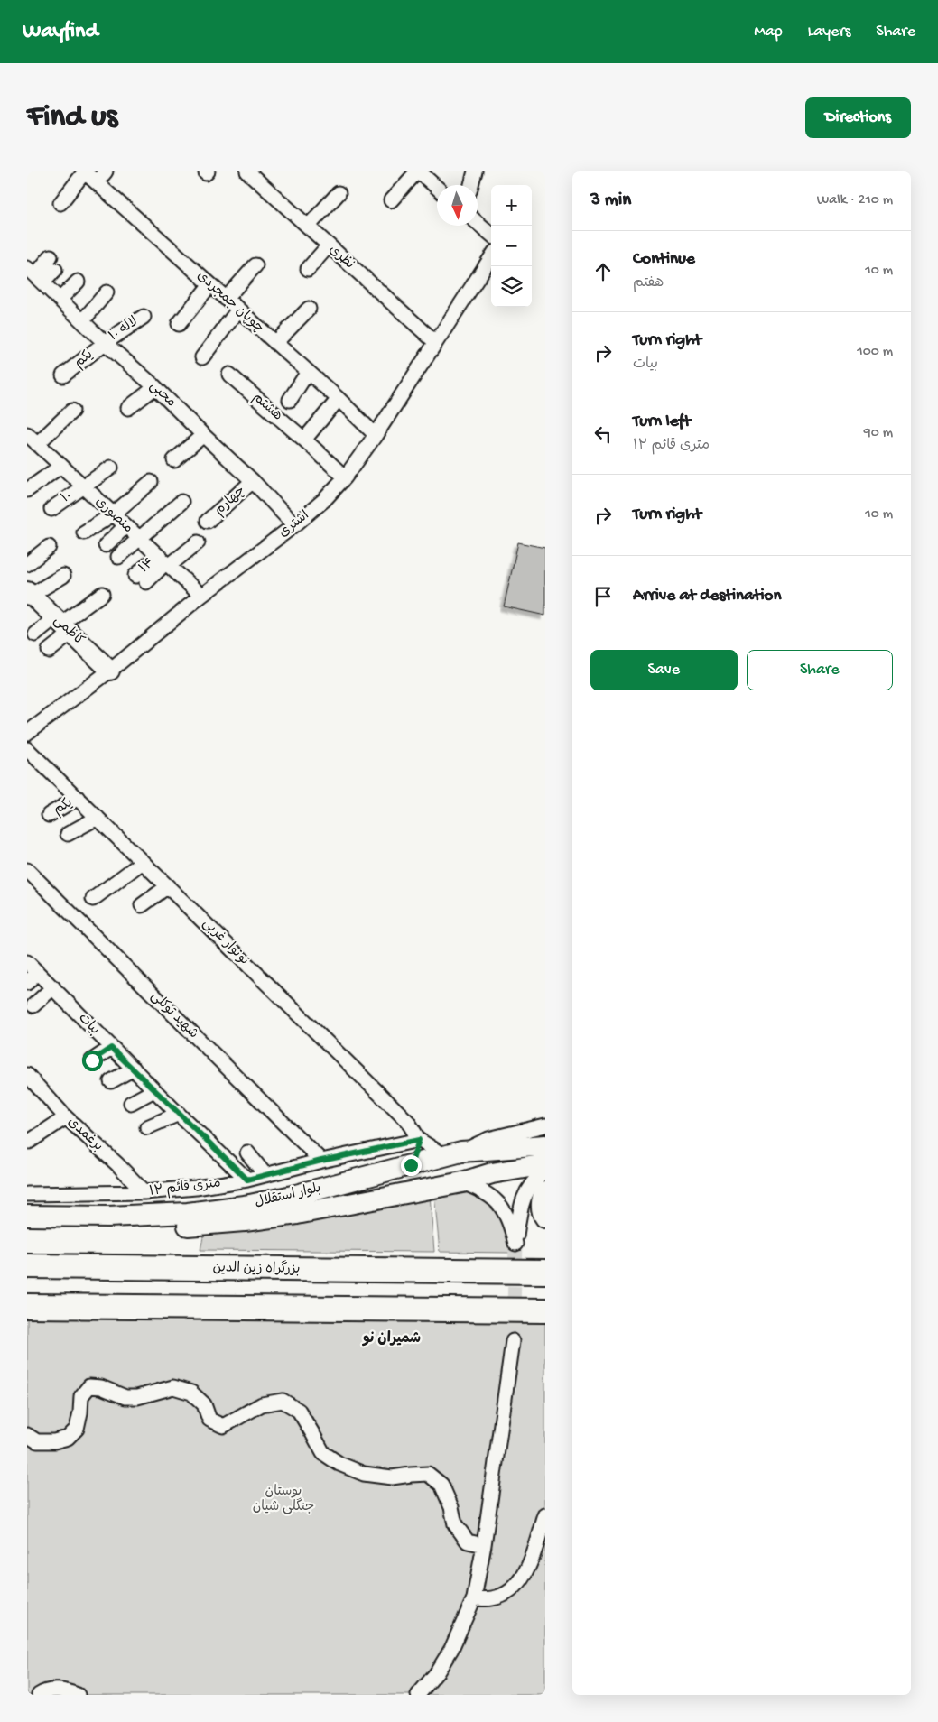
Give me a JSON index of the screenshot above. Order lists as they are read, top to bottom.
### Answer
{
  "streets": {
    "highway": ["بزرگراه زین الدین"],
    "main road": ["بلوار استقلال"],
    "street": [
      "نظری",
      "چوپان جمجردی",
      "لاله ۱۰",
      "یکم",
      "محبی",
      "هشتم",
      "۱۰",
      "چهارم",
      "منصوری",
      "اشتری",
      "کاظمی",
      "نونوار غربی",
      "شهید توکلی",
      "بیات",
      "برغمدی",
      "۱۲ متری قائم"
    ]
  },
  "crossings": [
    ["نظری", "اشتری"],
    ["چوپان جمجردی", "اشتری"],
    ["لاله ۱۰", "یکم"],
    ["لاله ۱۰", "محبی"],
    ["یکم", "محبی"],
    ["یکم", "نونوار غربی"],
    ["محبی", "چهارم"],
    ["محبی", "اشتری"],
    ["۱۰", "منصوری"],
    ["منصوری", "اشتری"],
    ["اشتری", "کاظمی"],
    ["نونوار غربی", "۱۲ متری قائم"],
    ["شهید توکلی", "۱۲ متری قائم"],
    ["بیات", "۱۲ متری قائم"],
    ["برغمدی", "۱۲ متری قائم"]
  ],
  "districts": ["شمیران نو"],
  "parks": ["بوستان جنگلی شیان"],
  "north": "bottom",
  "page": {
    "header": "Wayfind",
    "nav": ["Map", "Layers", "Share"],
    "buttons": [
      "Directions",
      ["Save", "Share"]
    ],
    "title": "Find us",
    "heading": ["3 min", "Walk · 210 m"],
    "map_buttons": ["+", "−"],
    "list": [
      ["Continue", "هفتم", "10 m"],
      ["Turn right", "بیات", "100 m"],
      ["Turn left", "۱۲ متری قائم", "90 m"],
      ["Turn right", "10 m"],
      "Arrive at destination"
    ]
  }
}
